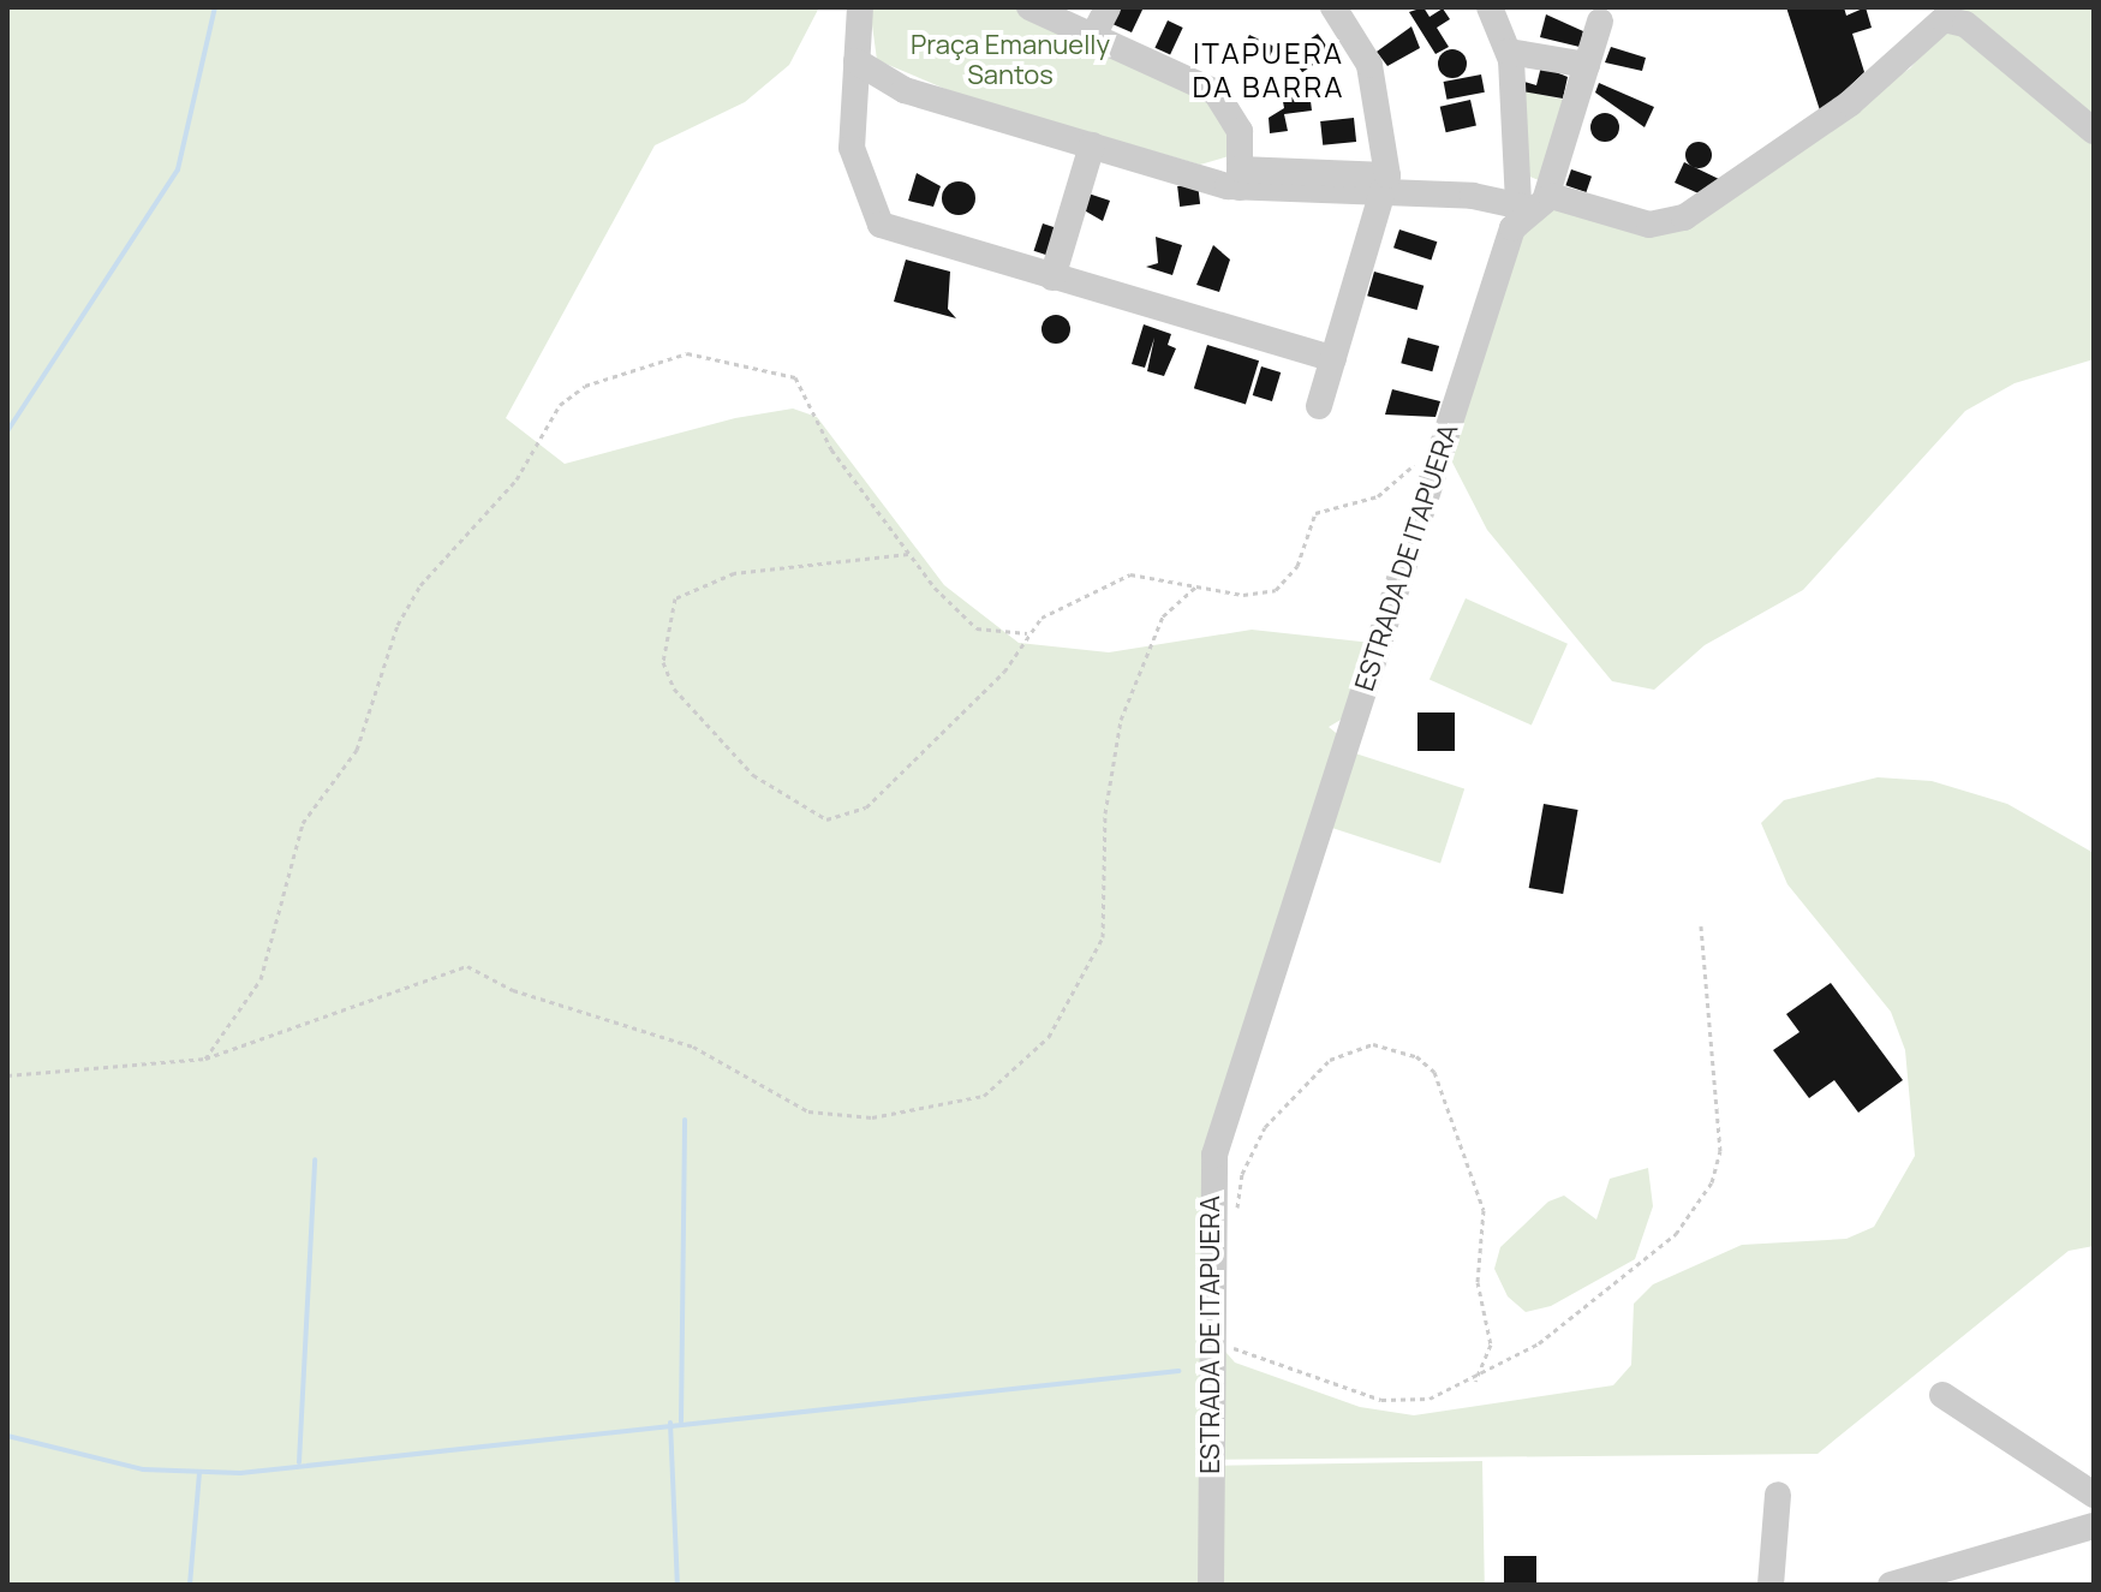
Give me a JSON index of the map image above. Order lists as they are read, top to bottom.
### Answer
{
  "streets": {
    "street": ["ESTRADA DE ITAPUERA"]
  },
  "districts": ["ITAPUERA DA BARRA"],
  "parks": ["Praça Emanuelly Santos"]
}
